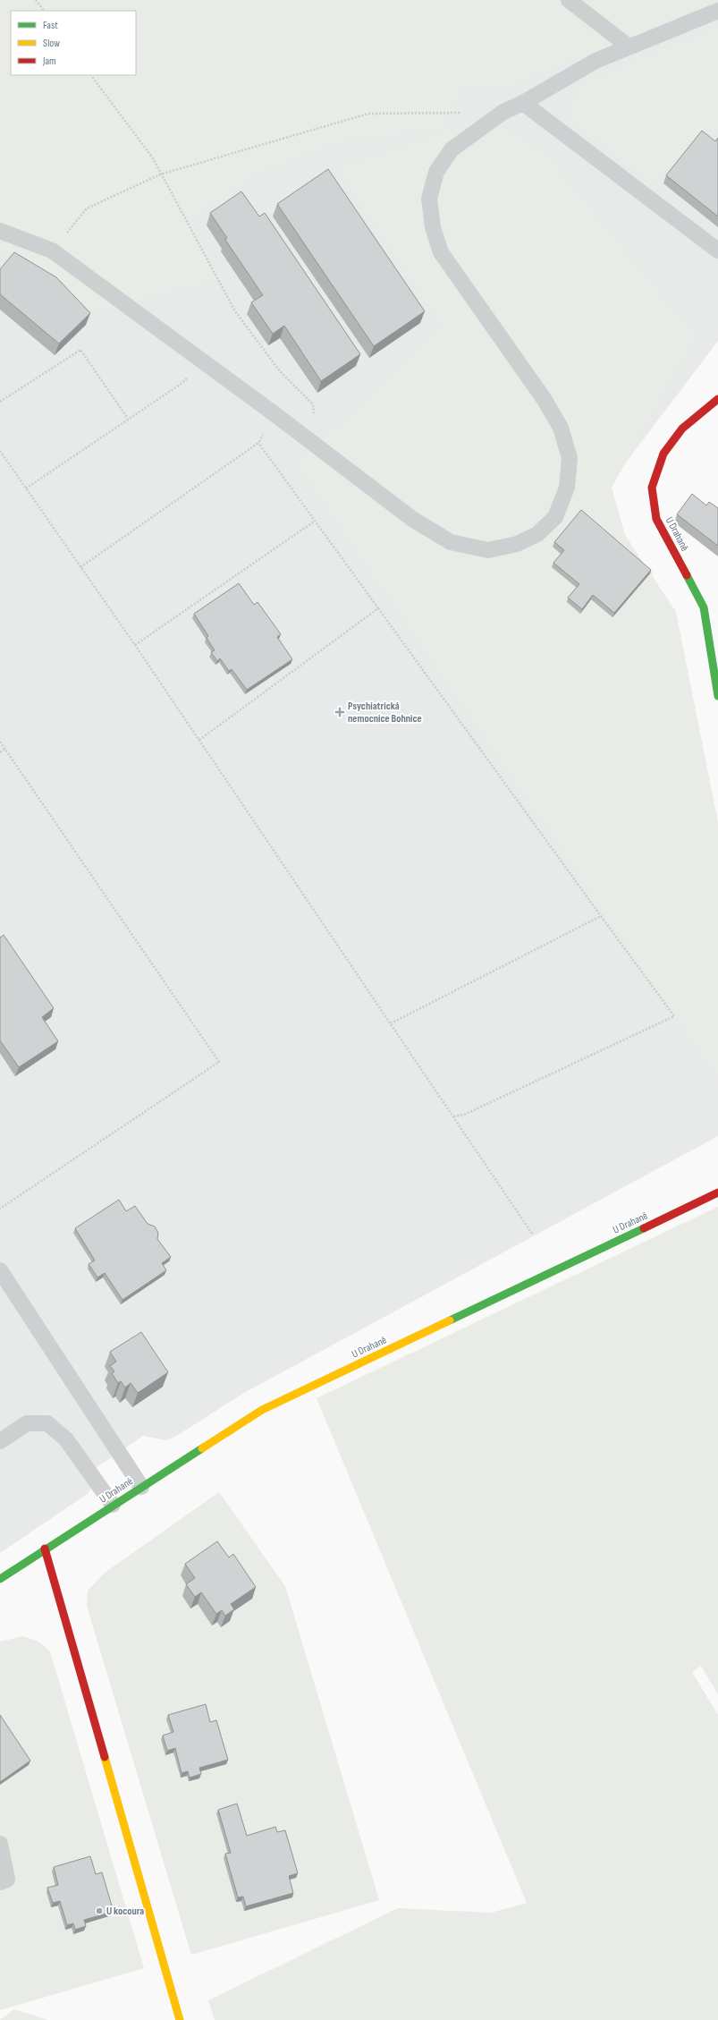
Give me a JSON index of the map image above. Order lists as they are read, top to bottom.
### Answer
{
  "streets": {
    "street": ["U Drahaně"]
  },
  "places": {
    "health": ["Psychiatrická nemocnice Bohnice"],
    "other": ["U kocoura"]
  },
  "legend": ["Fast", "Slow", "Jam"]
}
